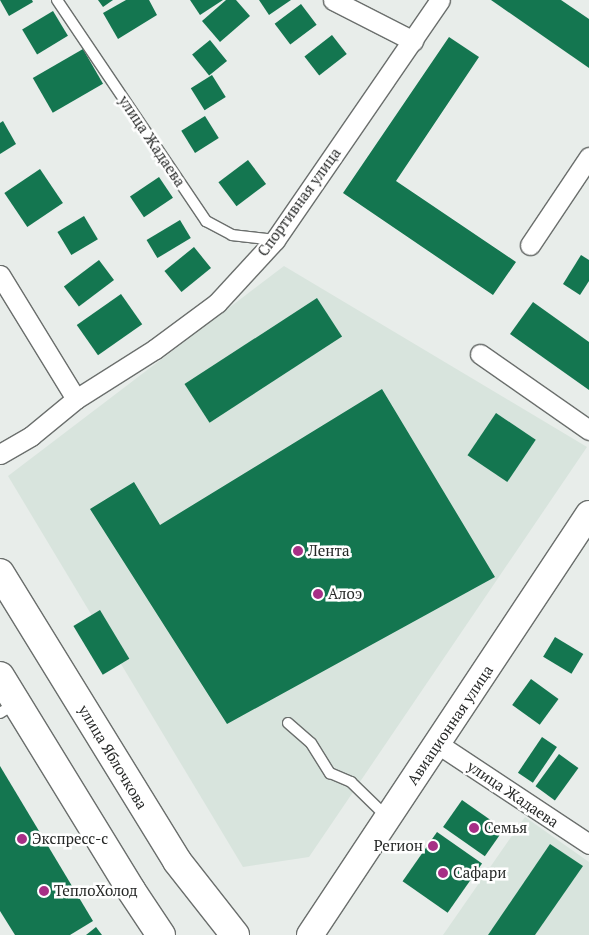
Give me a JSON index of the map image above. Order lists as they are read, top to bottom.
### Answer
{
  "streets": {
    "main road": ["Авиационная улица", "улица Яблочкова"],
    "street": ["улица Жадаева", "Спортивная улица"]
  },
  "crossings": [
    ["улица Жадаева", "Спортивная улица"],
    ["улица Жадаева", "Авиационная улица"]
  ],
  "places": [
    "Лента",
    "Алоэ",
    "Семья",
    "Экспресс-с",
    "Регион",
    "Сафари",
    "ТеплоХолод"
  ]
}
